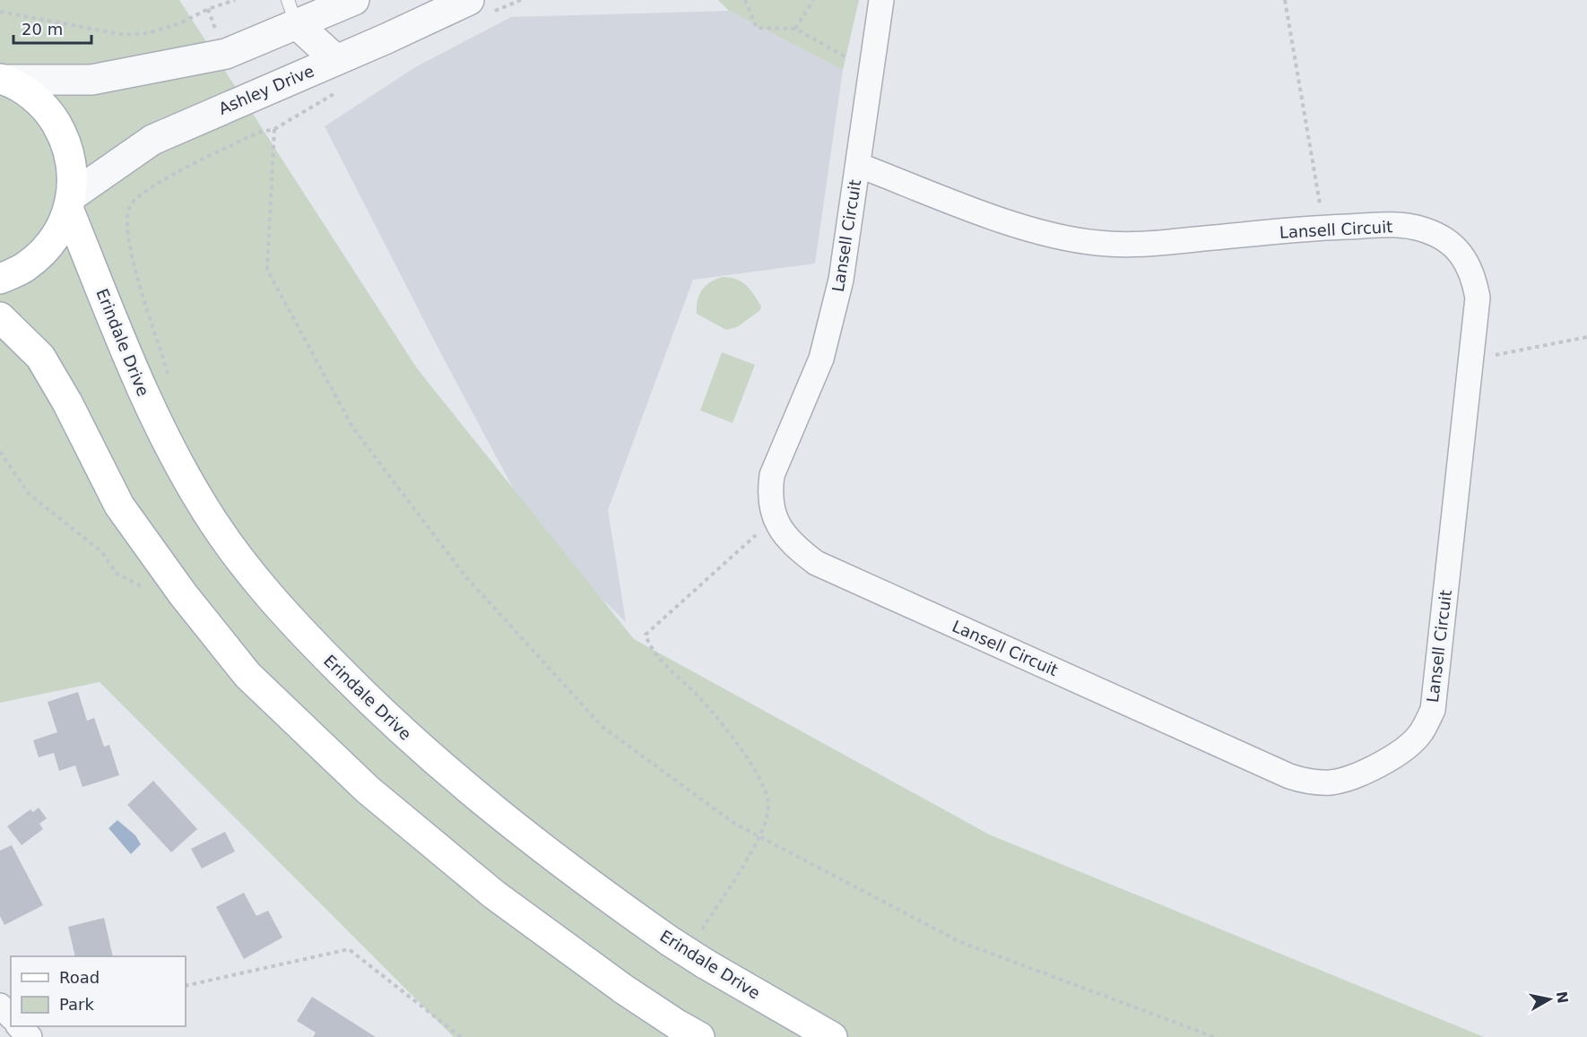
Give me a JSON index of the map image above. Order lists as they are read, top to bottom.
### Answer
{
  "streets": {
    "main road": ["Erindale Drive"],
    "street": ["Ashley Drive", "Lansell Circuit"]
  },
  "crossings": [
    ["Ashley Drive", "Erindale Drive"]
  ],
  "legend": ["Road", "Park"],
  "scale_bar": "20 m",
  "north": "right"
}
